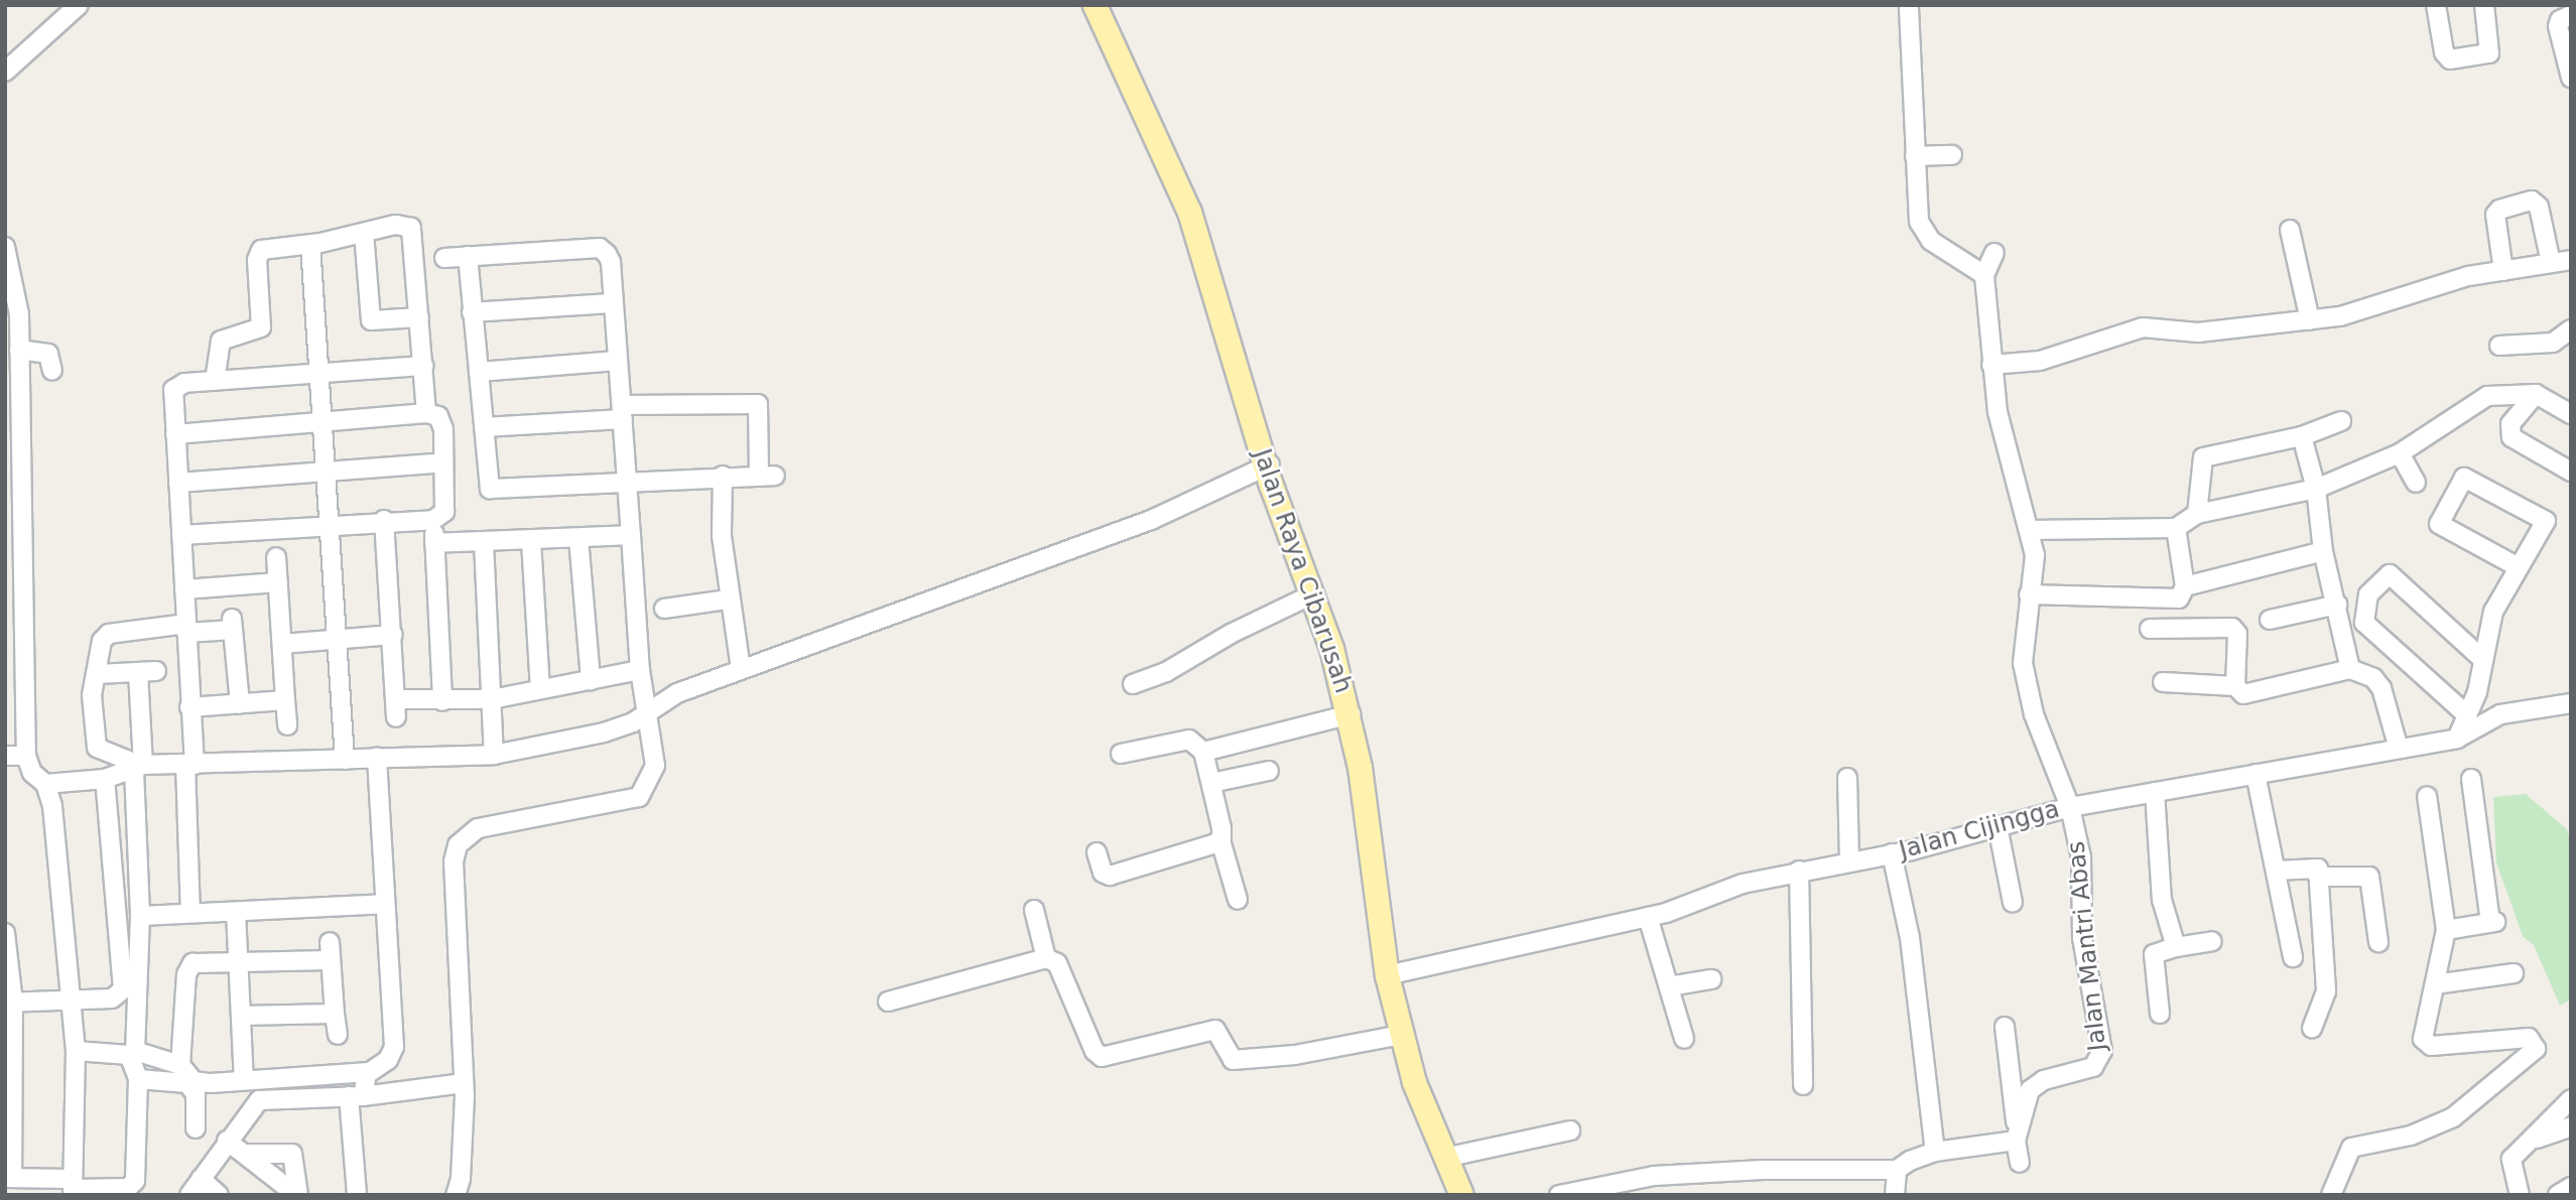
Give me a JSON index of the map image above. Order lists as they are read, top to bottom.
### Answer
{
  "streets": {
    "main road": ["Jalan Raya Cibarusah"],
    "street": ["Jalan Cijingga", "Jalan Mantri Abas"]
  },
  "crossings": [
    ["Jalan Raya Cibarusah", "Jalan Cijingga"],
    ["Jalan Cijingga", "Jalan Mantri Abas"]
  ]
}
